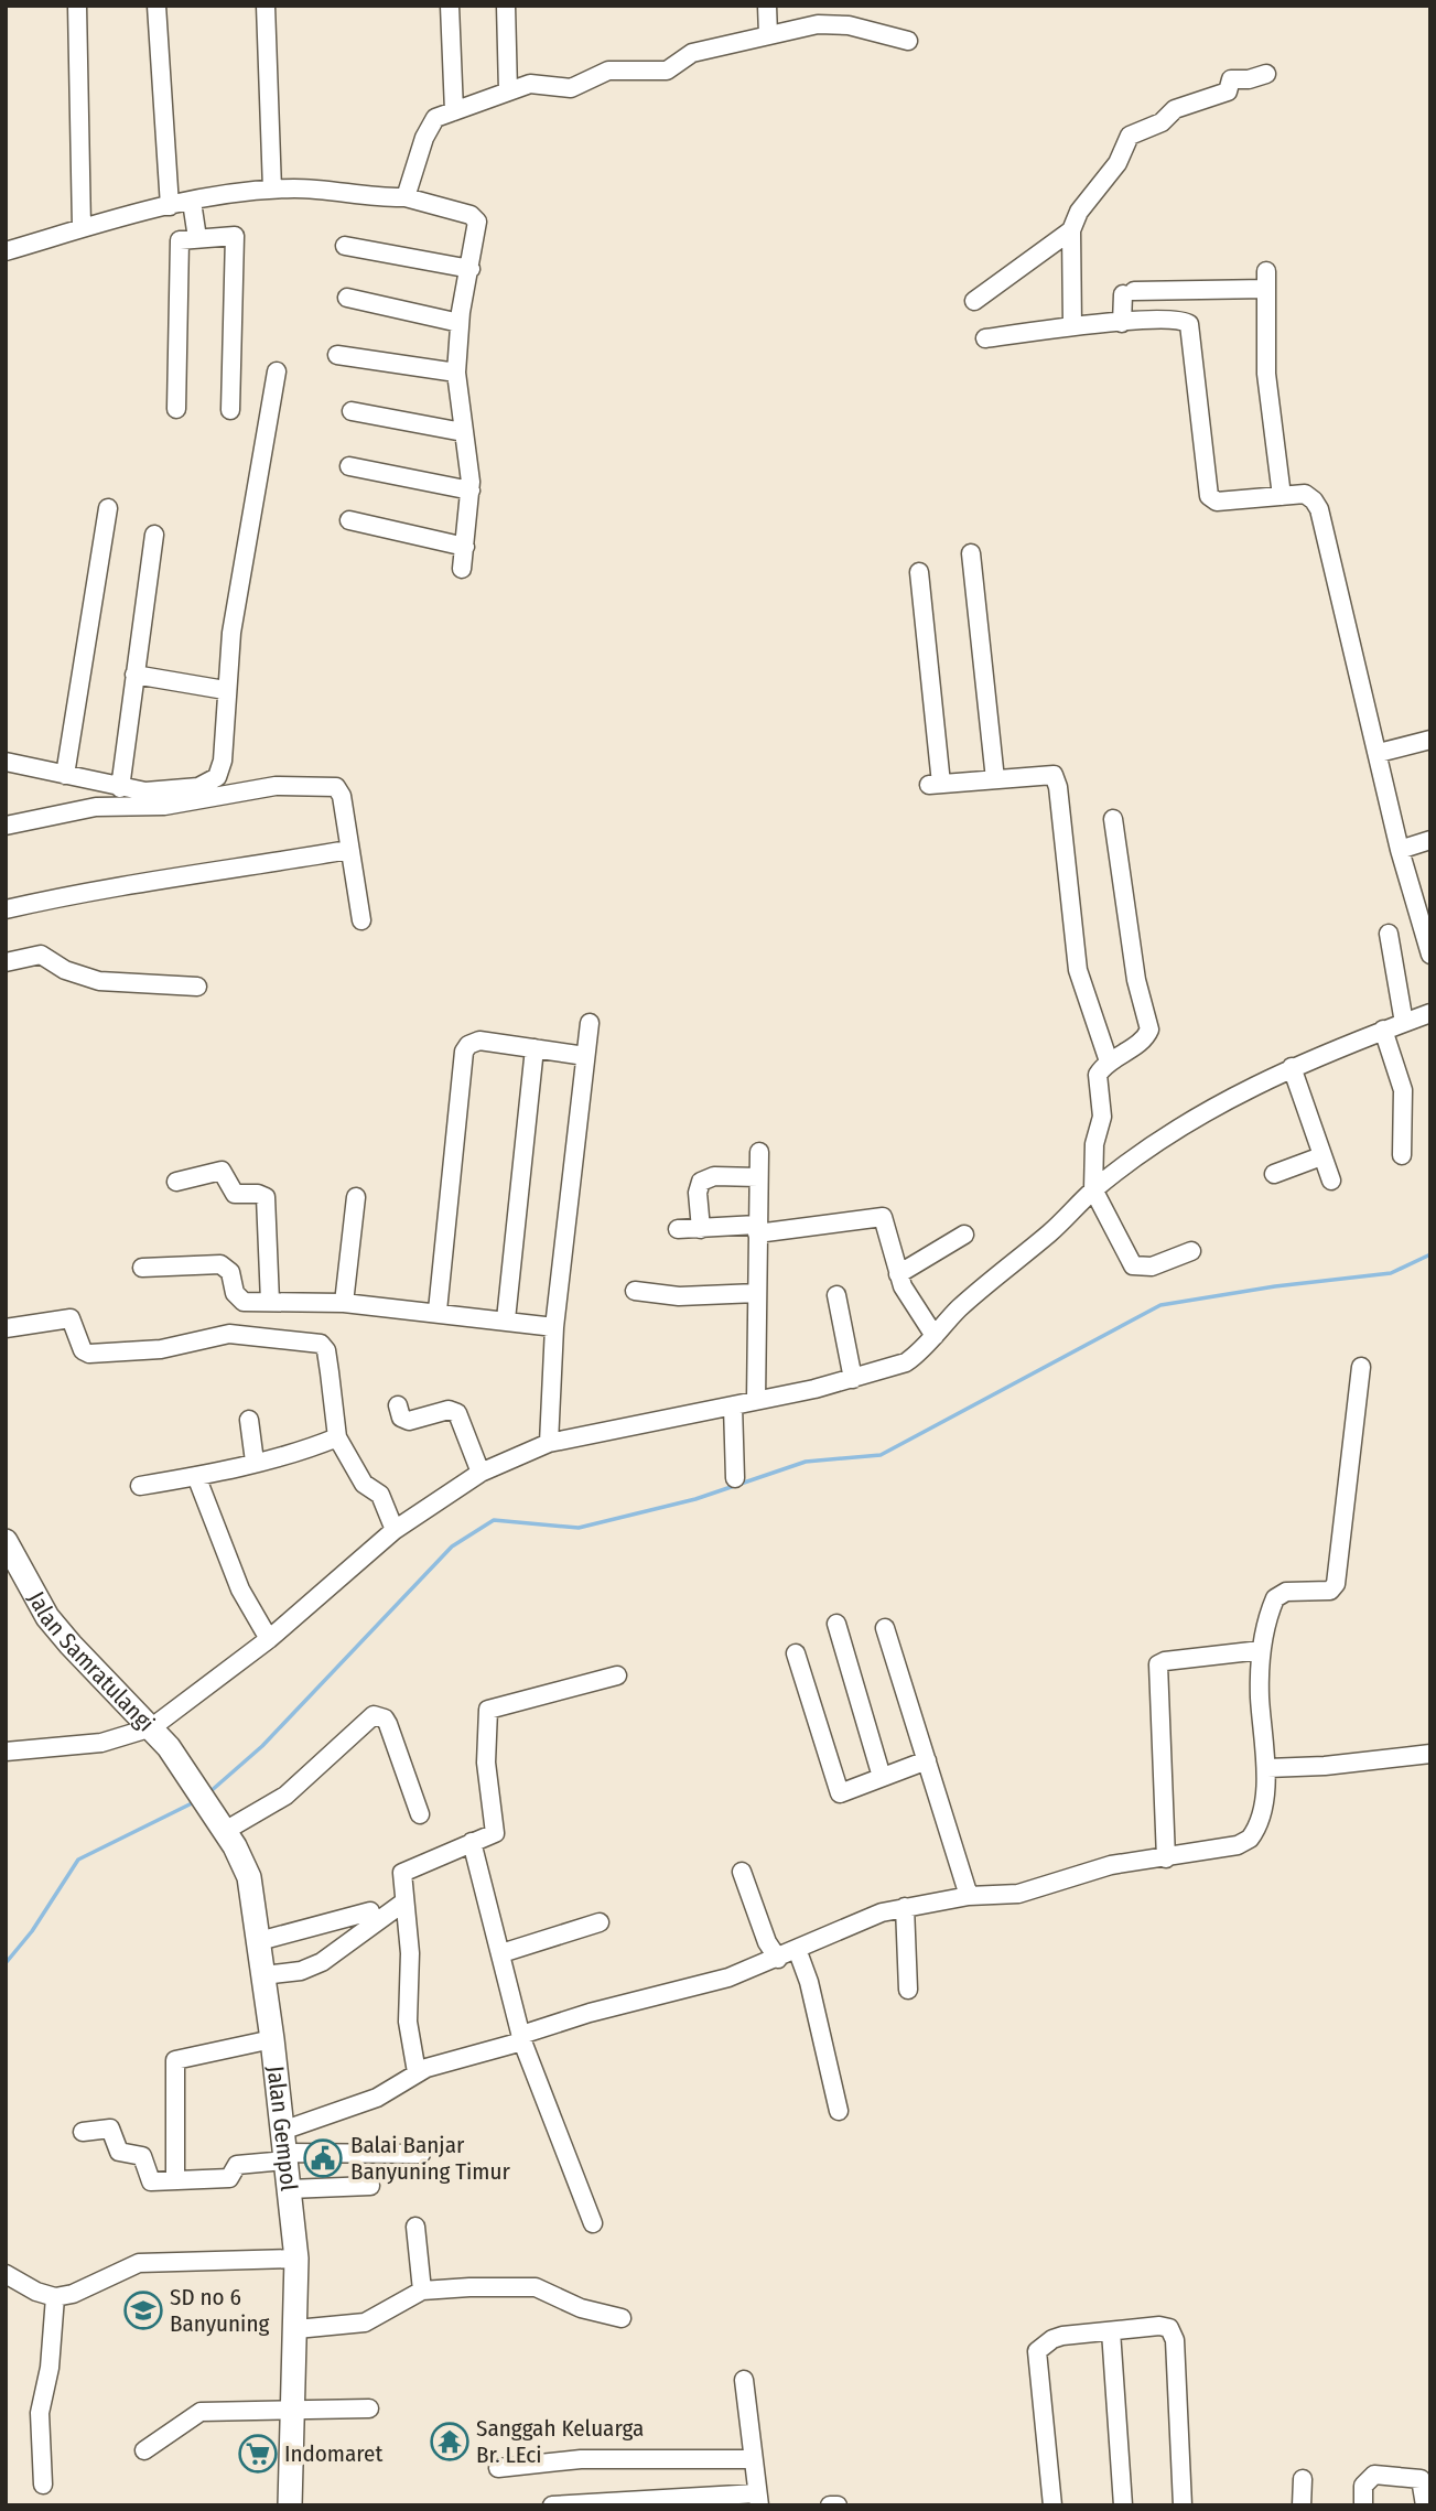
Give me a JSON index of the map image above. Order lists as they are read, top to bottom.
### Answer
{
  "streets": {
    "main road": ["Jalan Samratulangi", "Jalan Gempol"]
  },
  "crossings": [
    ["Jalan Samratulangi", "Jalan Gempol"]
  ],
  "places": {
    "public building": ["Balai Banjar Banyuning Timur"],
    "school or university": ["SD no 6 Banyuning"],
    "temple": ["Sanggah Keluarga Br. LEci"],
    "supermarket": ["Indomaret"]
  }
}
